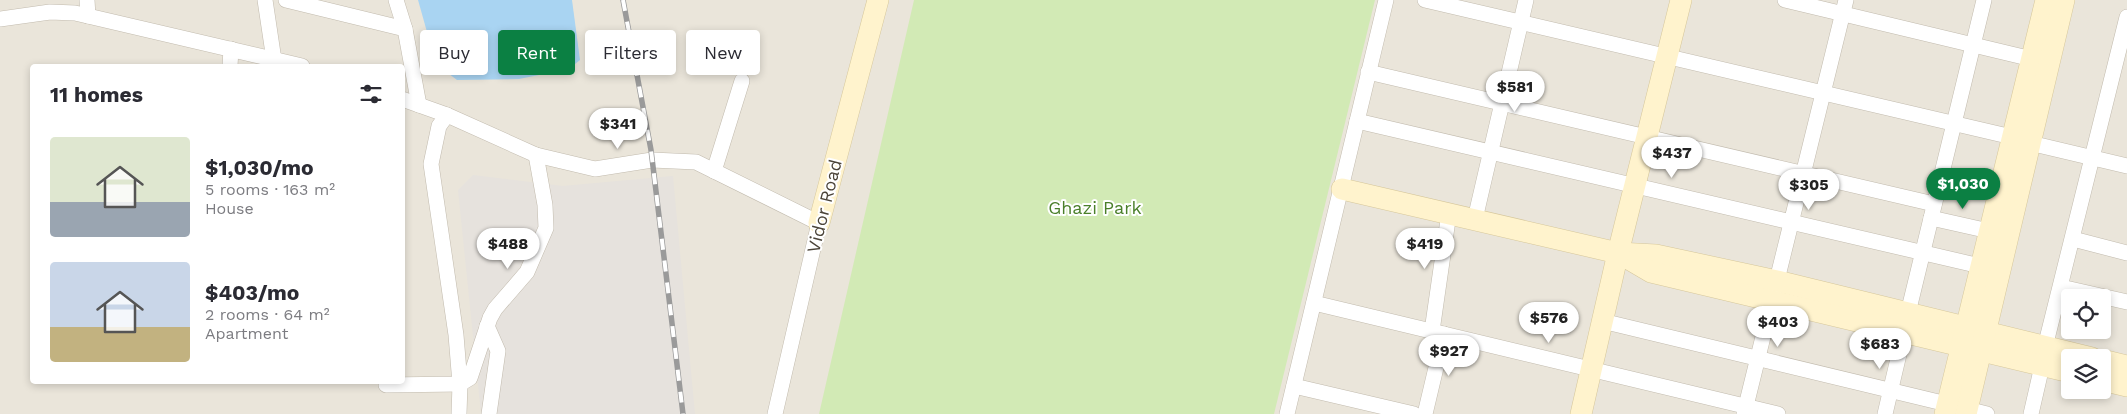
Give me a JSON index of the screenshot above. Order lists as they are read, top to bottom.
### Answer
{
  "streets": {
    "street": ["Vidor Road"]
  },
  "parks": ["Ghazi Park"],
  "page": {
    "chip": [
      "Buy",
      "Rent",
      "Filters",
      "New"
    ],
    "heading": "11 homes",
    "price": [
      "$581",
      "$341",
      "$437",
      "$1,030",
      "$305",
      "$488",
      "$419",
      "$576",
      "$403",
      "$683",
      "$927"
    ],
    "list": [
      {
        "name": "$1,030/mo",
        "note": "5 rooms · 163 m² · House"
      },
      {
        "name": "$403/mo",
        "note": "2 rooms · 64 m² · Apartment"
      }
    ]
  }
}
